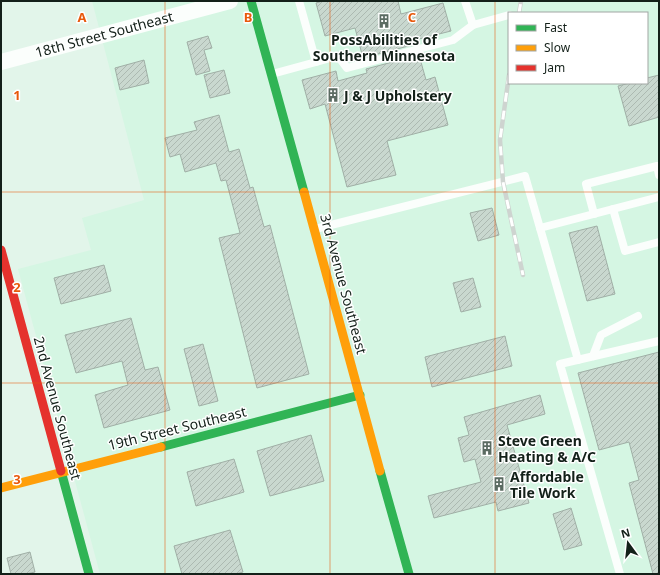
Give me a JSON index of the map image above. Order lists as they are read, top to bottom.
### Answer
{
  "streets": {
    "street": [
      "18th Street Southeast",
      "3rd Avenue Southeast",
      "2nd Avenue Southeast",
      "19th Street Southeast"
    ]
  },
  "crossings": [
    ["3rd Avenue Southeast", "19th Street Southeast"],
    ["2nd Avenue Southeast", "19th Street Southeast"]
  ],
  "places": {
    "building": [
      "PossAbilities of Southern Minnesota",
      "J & J Upholstery",
      "Steve Green Heating & A/C",
      "Affordable Tile Work"
    ]
  },
  "legend": ["Fast", "Slow", "Jam"],
  "north": "top",
  "grid": {
    "columns": ["A", "B", "C"],
    "rows": ["1", "2", "3"]
  }
}
